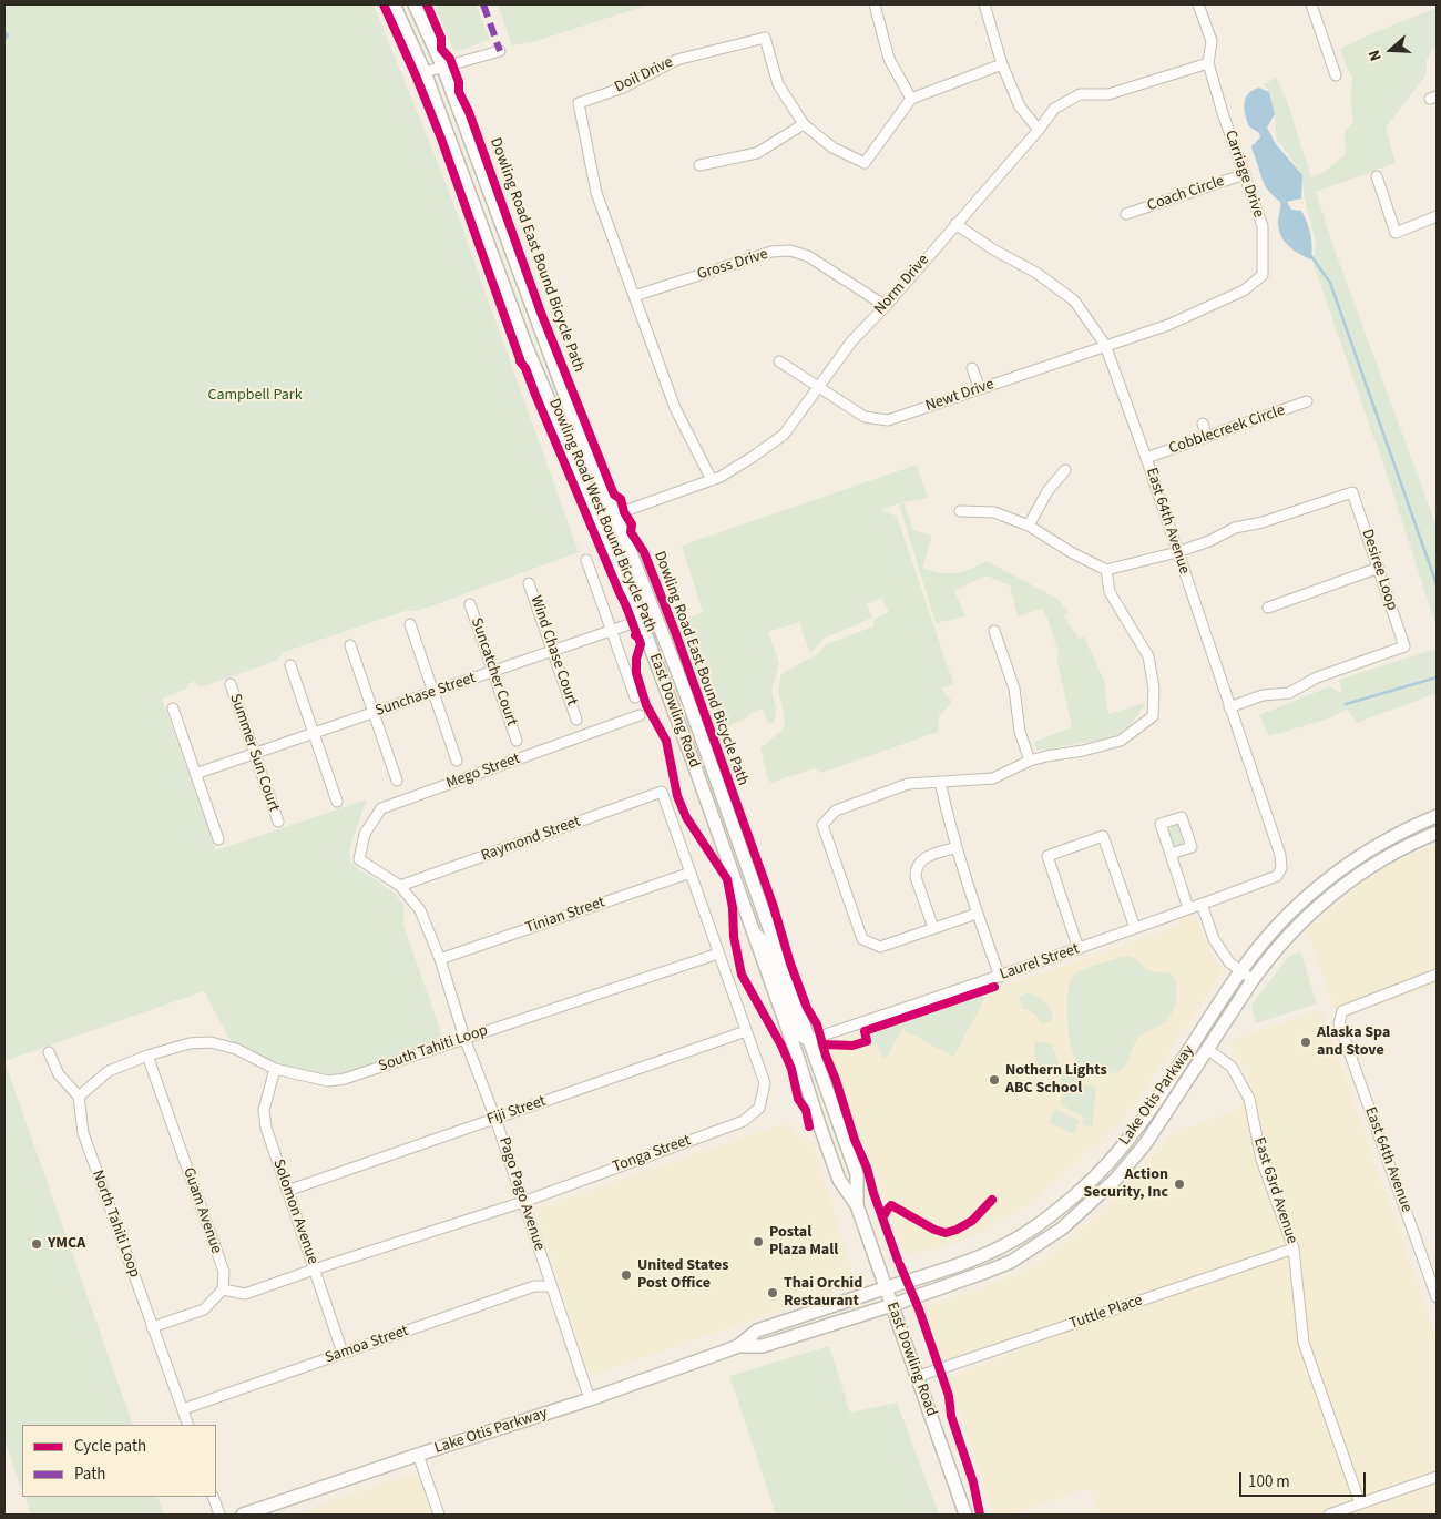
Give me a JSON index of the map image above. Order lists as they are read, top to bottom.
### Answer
{
  "streets": {
    "main road": ["East Dowling Road", "Lake Otis Parkway"],
    "street": [
      "Doil Drive",
      "Carriage Drive",
      "Coach Circle",
      "Gross Drive",
      "Norm Drive",
      "Newt Drive",
      "Cobblecreek Circle",
      "East 64th Avenue",
      "Desiree Loop",
      "Wind Chase Court",
      "Suncatcher Court",
      "Sunchase Street",
      "Summer Sun Court",
      "Mego Street",
      "Raymond Street",
      "Tinian Street",
      "Laurel Street",
      "South Tahiti Loop",
      "Fiji Street",
      "Tonga Street",
      "East 63rd Avenue",
      "Pago Pago Avenue",
      "Guam Avenue",
      "Solomon Avenue",
      "North Tahiti Loop",
      "Tuttle Place",
      "Samoa Street"
    ],
    "cycle path": ["Dowling Road East Bound Bicycle Path", "Dowling Road West Bound Bicycle Path"]
  },
  "crossings": [
    ["Doil Drive", "Gross Drive"],
    ["Doil Drive", "Norm Drive"],
    ["Carriage Drive", "Coach Circle"],
    ["Carriage Drive", "Norm Drive"],
    ["Carriage Drive", "Newt Drive"],
    ["Carriage Drive", "East 64th Avenue"],
    ["Gross Drive", "Norm Drive"],
    ["Norm Drive", "Newt Drive"],
    ["Norm Drive", "East 64th Avenue"],
    ["Norm Drive", "East Dowling Road"],
    ["Newt Drive", "East 64th Avenue"],
    ["Cobblecreek Circle", "East 64th Avenue"],
    ["East 64th Avenue", "Desiree Loop"],
    ["East 64th Avenue", "Laurel Street"],
    ["Wind Chase Court", "Sunchase Street"],
    ["Suncatcher Court", "Sunchase Street"],
    ["Sunchase Street", "East Dowling Road"],
    ["Sunchase Street", "Summer Sun Court"],
    ["East Dowling Road", "Laurel Street"],
    ["East Dowling Road", "Lake Otis Parkway"],
    ["East Dowling Road", "Tuttle Place"],
    ["Mego Street", "Pago Pago Avenue"],
    ["Raymond Street", "Tonga Street"],
    ["Raymond Street", "Pago Pago Avenue"],
    ["Tinian Street", "Tonga Street"],
    ["Tinian Street", "Pago Pago Avenue"],
    ["South Tahiti Loop", "Tonga Street"],
    ["South Tahiti Loop", "Pago Pago Avenue"],
    ["South Tahiti Loop", "Guam Avenue"],
    ["South Tahiti Loop", "Solomon Avenue"],
    ["Lake Otis Parkway", "East 63rd Avenue"],
    ["Lake Otis Parkway", "Pago Pago Avenue"],
    ["Fiji Street", "Tonga Street"],
    ["Fiji Street", "Pago Pago Avenue"],
    ["Fiji Street", "Solomon Avenue"],
    ["Tonga Street", "Pago Pago Avenue"],
    ["Tonga Street", "Guam Avenue"],
    ["Tonga Street", "Solomon Avenue"],
    ["East 63rd Avenue", "Tuttle Place"],
    ["Pago Pago Avenue", "Samoa Street"],
    ["Solomon Avenue", "Samoa Street"],
    ["North Tahiti Loop", "Samoa Street"]
  ],
  "parks": ["Campbell Park"],
  "places": [
    "Alaska Spa and Stove",
    "Nothern Lights ABC School",
    "Action Security, Inc",
    "Postal Plaza Mall",
    "YMCA",
    "United States Post Office",
    "Thai Orchid Restaurant"
  ],
  "legend": ["Cycle path", "Path"],
  "scale_bar": "100 m",
  "north": "left"
}
